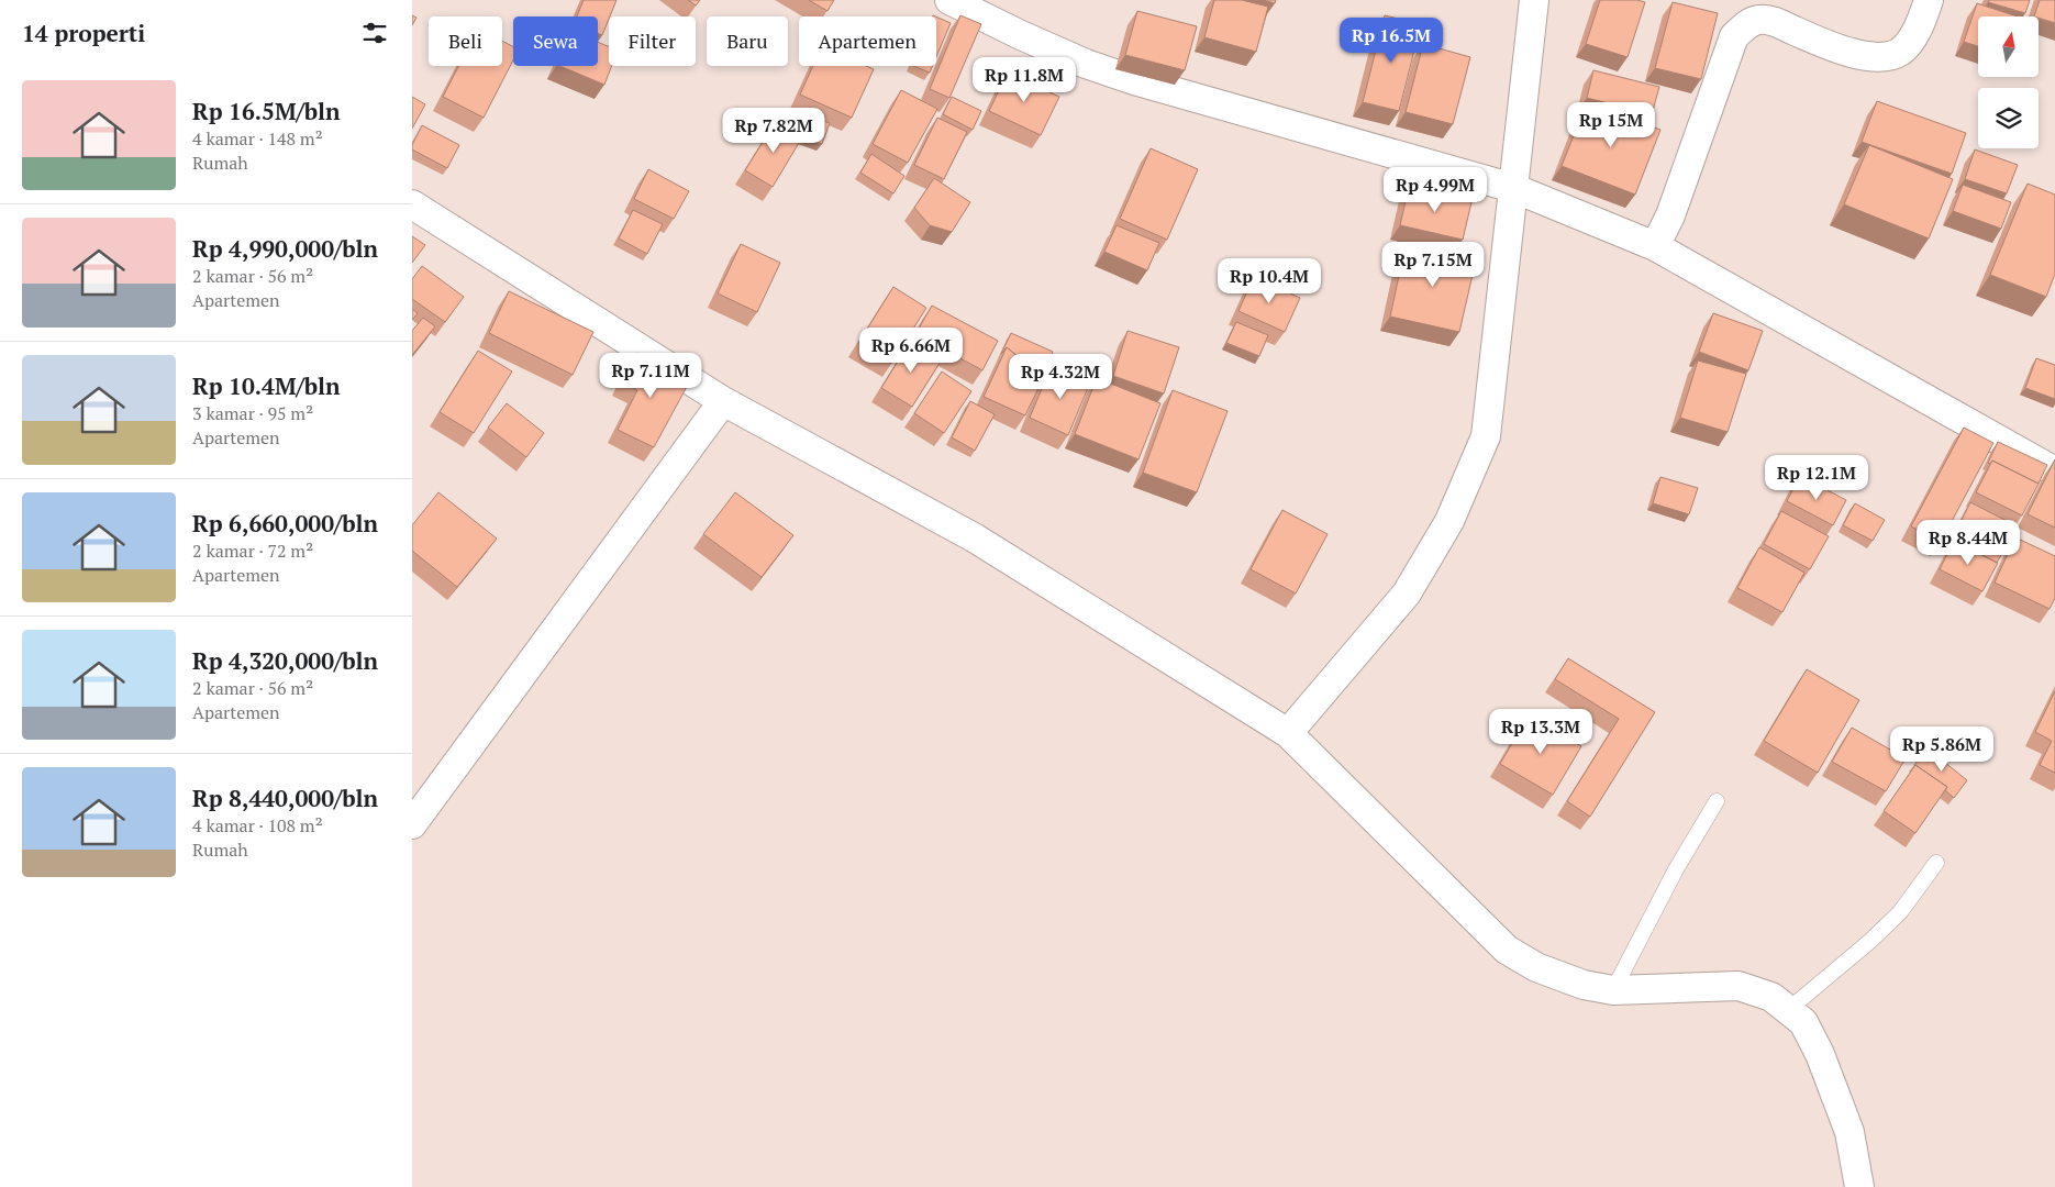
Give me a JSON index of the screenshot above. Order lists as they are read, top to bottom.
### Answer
{
  "north": "top",
  "page": {
    "heading": "14 properti",
    "chip": [
      "Beli",
      "Sewa",
      "Filter",
      "Baru",
      "Apartemen"
    ],
    "price": [
      "Rp 16.5M",
      "Rp 11.8M",
      "Rp 15M",
      "Rp 7.82M",
      "Rp 4.99M",
      "Rp 7.15M",
      "Rp 10.4M",
      "Rp 6.66M",
      "Rp 7.11M",
      "Rp 4.32M",
      "Rp 12.1M",
      "Rp 8.44M",
      "Rp 13.3M",
      "Rp 5.86M"
    ],
    "list": [
      {
        "name": "Rp 16.5M/bln",
        "note": "4 kamar · 148 m² · Rumah"
      },
      {
        "name": "Rp 4,990,000/bln",
        "note": "2 kamar · 56 m² · Apartemen"
      },
      {
        "name": "Rp 10.4M/bln",
        "note": "3 kamar · 95 m² · Apartemen"
      },
      {
        "name": "Rp 6,660,000/bln",
        "note": "2 kamar · 72 m² · Apartemen"
      },
      {
        "name": "Rp 4,320,000/bln",
        "note": "2 kamar · 56 m² · Apartemen"
      },
      {
        "name": "Rp 8,440,000/bln",
        "note": "4 kamar · 108 m² · Rumah"
      }
    ]
  }
}
